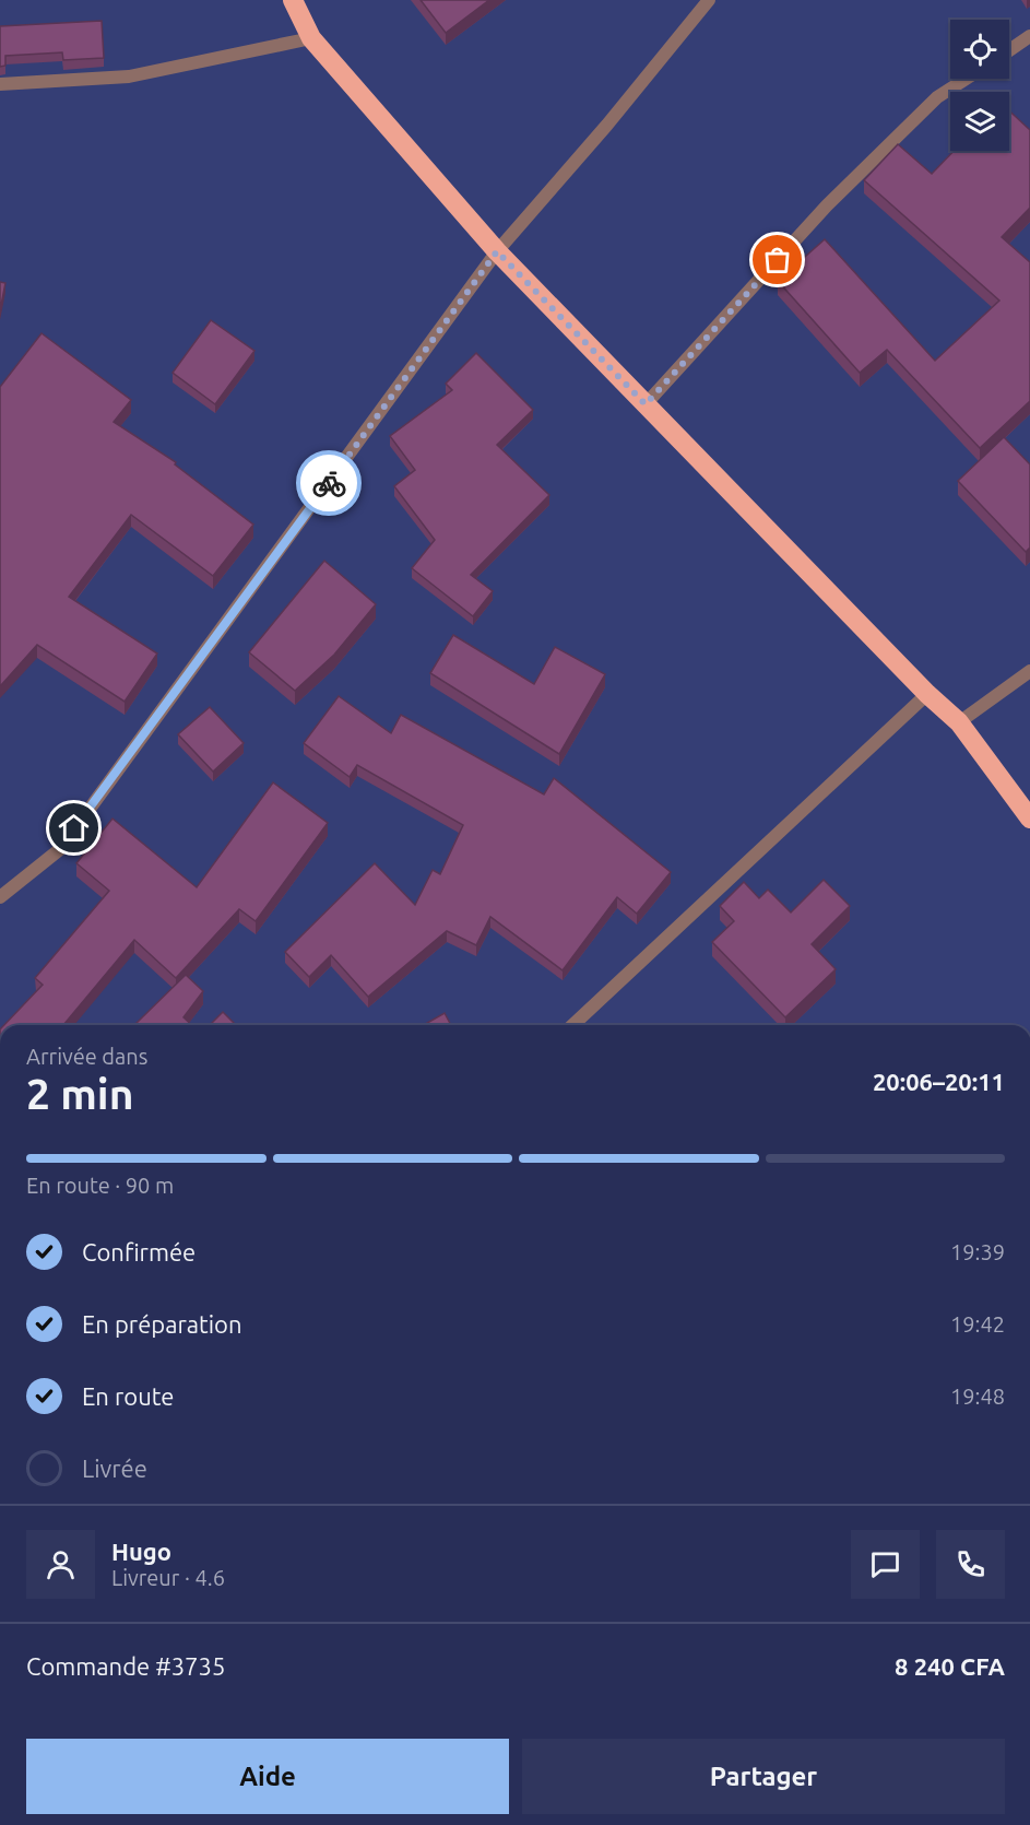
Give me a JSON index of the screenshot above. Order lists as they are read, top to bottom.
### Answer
{
  "page": {
    "heading": ["2 min", "Arrivée dans", "20:06–20:11"],
    "panel": [
      "Hugo",
      "Livreur · 4.6",
      "Commande #3735",
      "8 240 CFA"
    ],
    "bar": "En route · 90 m",
    "list": [
      ["Confirmée", "19:39"],
      ["En préparation", "19:42"],
      ["En route", "19:48"],
      "Livrée"
    ],
    "buttons": ["Aide", "Partager"]
  }
}
